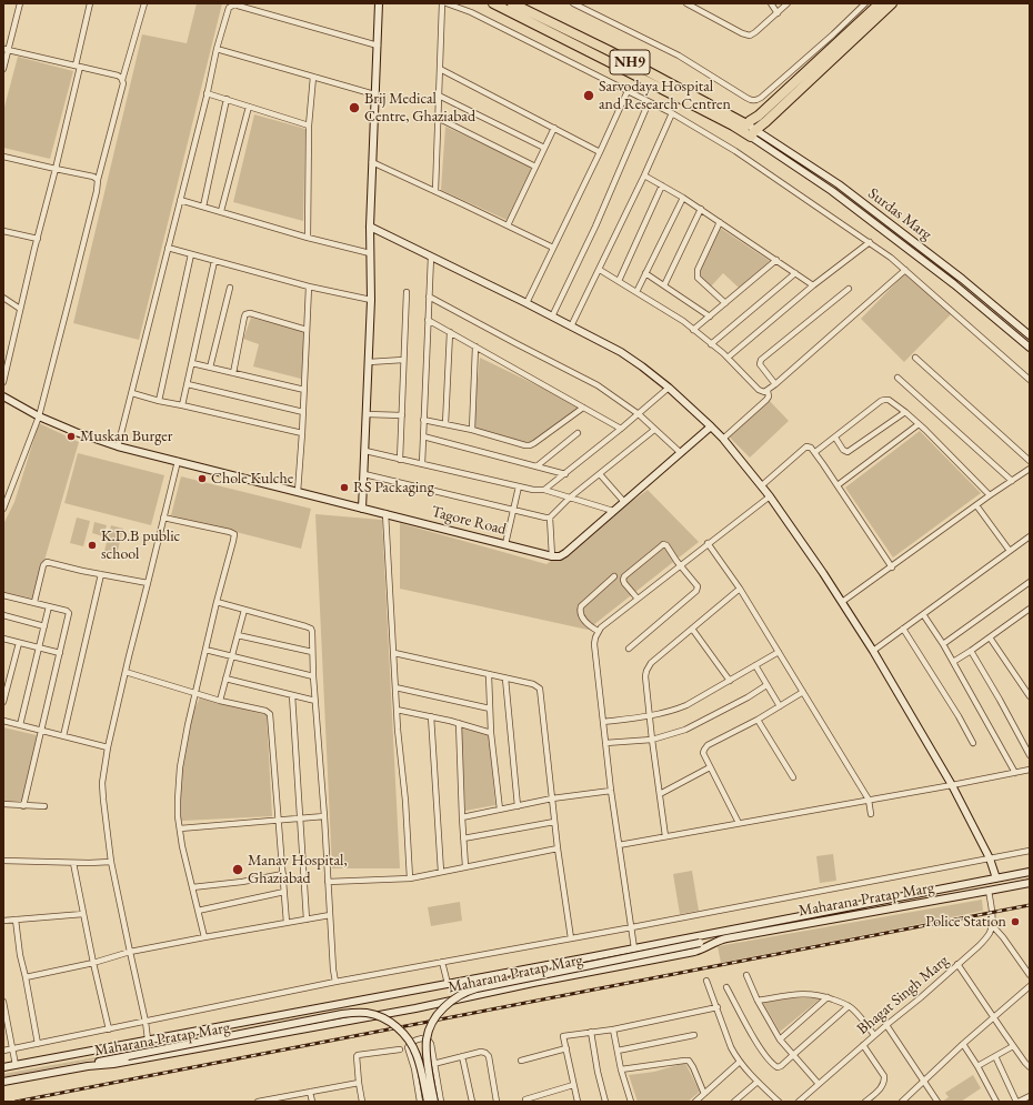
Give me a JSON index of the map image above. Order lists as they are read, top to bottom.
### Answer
{
  "streets": {
    "highway": ["NH9"],
    "street": [
      "Surdas Marg",
      "Tagore Road",
      "Maharana Pratap Marg",
      "Bhagat Singh Marg"
    ]
  },
  "crossings": [
    ["NH9", "Surdas Marg"]
  ],
  "places": [
    "Sarvodaya Hospital and Research Centren",
    "Brij Medical Centre, Ghaziabad",
    "Muskan Burger",
    "Chole Kulche",
    "RS Packaging",
    "K.D.B public school",
    "Manav Hospital, Ghaziabad",
    "Police Station"
  ]
}
